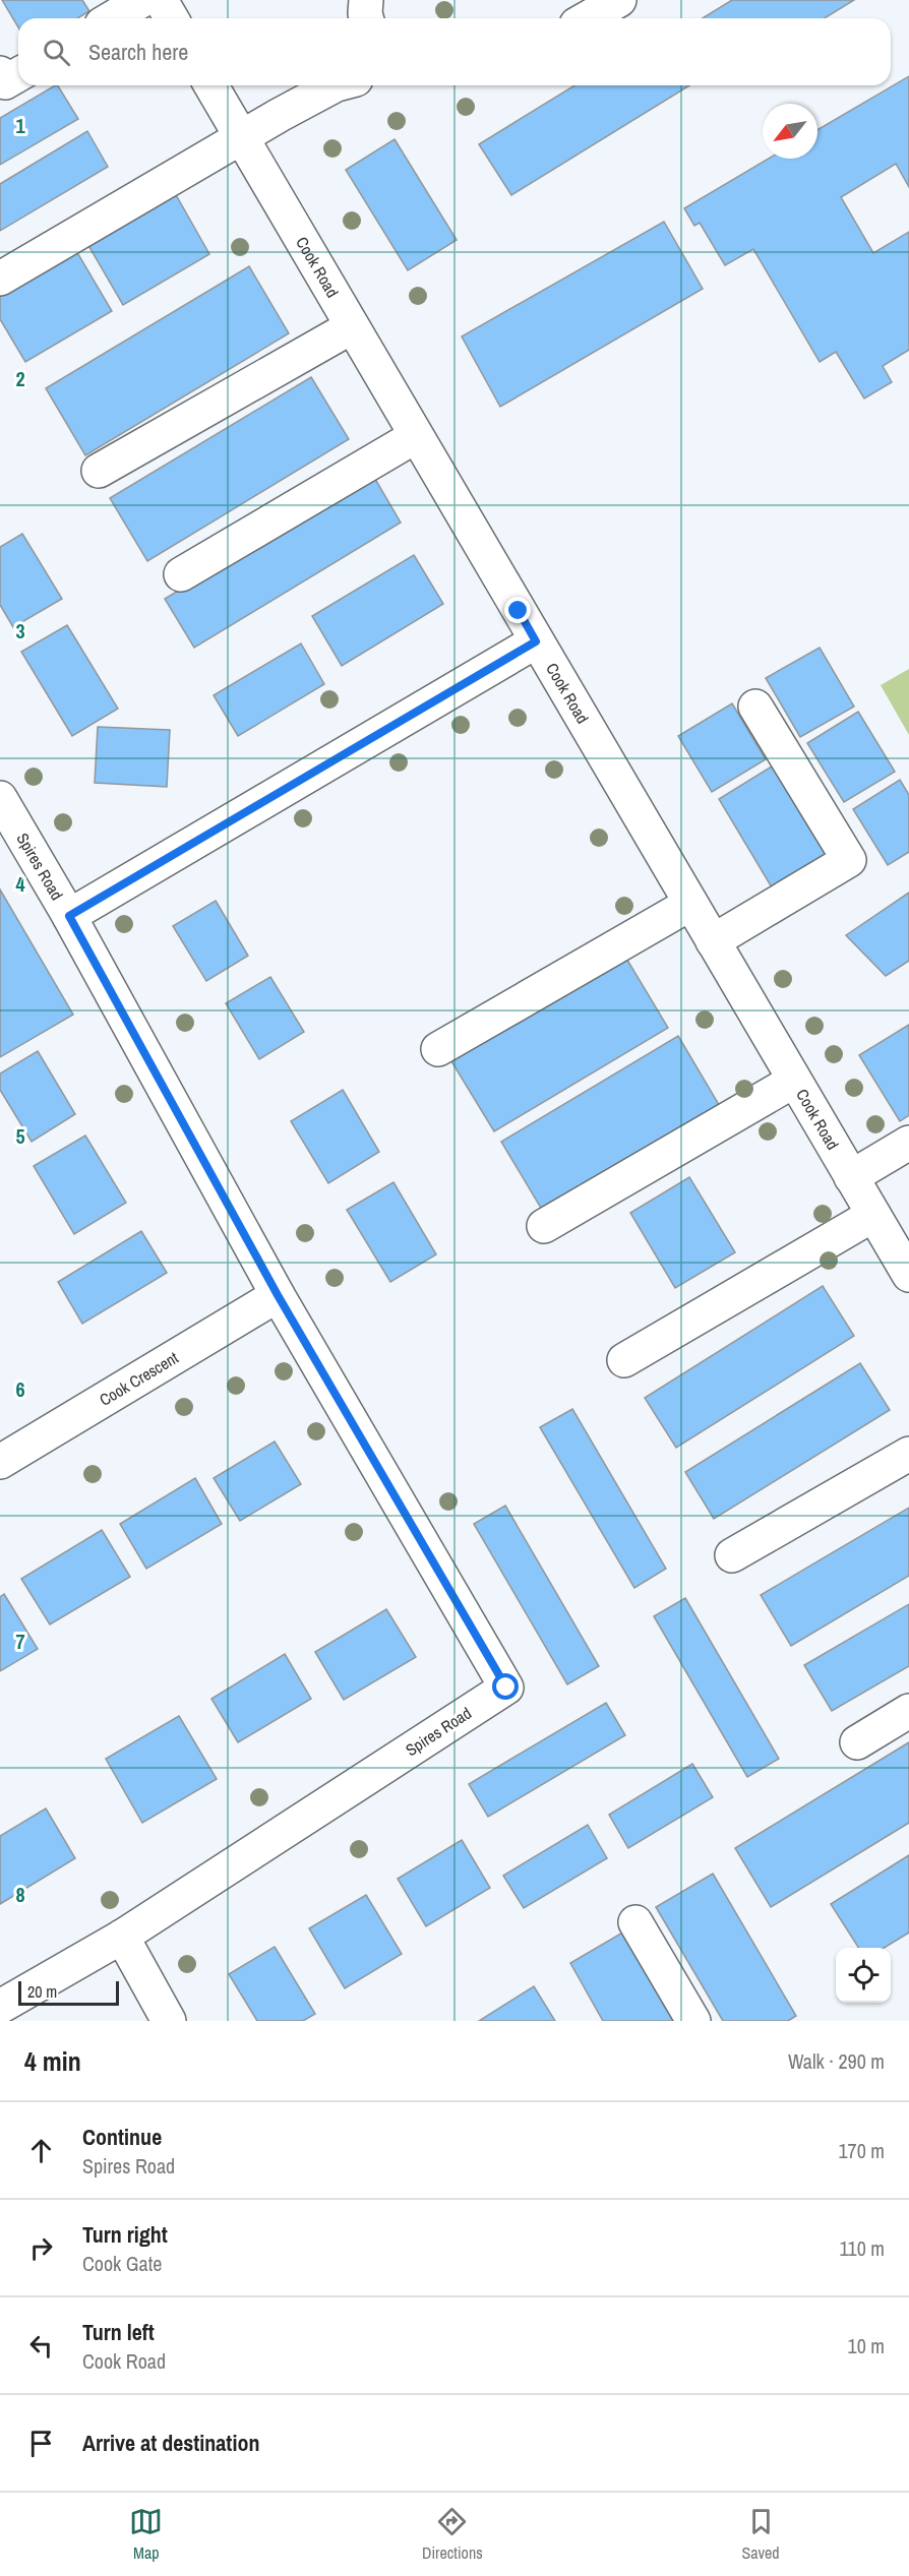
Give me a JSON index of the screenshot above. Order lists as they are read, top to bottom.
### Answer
{
  "streets": {
    "street": ["Cook Road", "Spires Road", "Cook Crescent"]
  },
  "crossings": [
    ["Spires Road", "Cook Crescent"]
  ],
  "scale_bar": "20 m",
  "north": "bottom left",
  "page": {
    "search": "Search here",
    "scale": "20 m",
    "heading": ["4 min", "Walk · 290 m"],
    "list": [
      ["Continue", "Spires Road", "170 m"],
      ["Turn right", "Cook Gate", "110 m"],
      ["Turn left", "Cook Road", "10 m"],
      "Arrive at destination"
    ],
    "nav": ["Map", "Directions", "Saved"]
  },
  "grid": {
    "rows": [
      "1",
      "2",
      "3",
      "4",
      "5",
      "6",
      "7",
      "8"
    ]
  }
}
